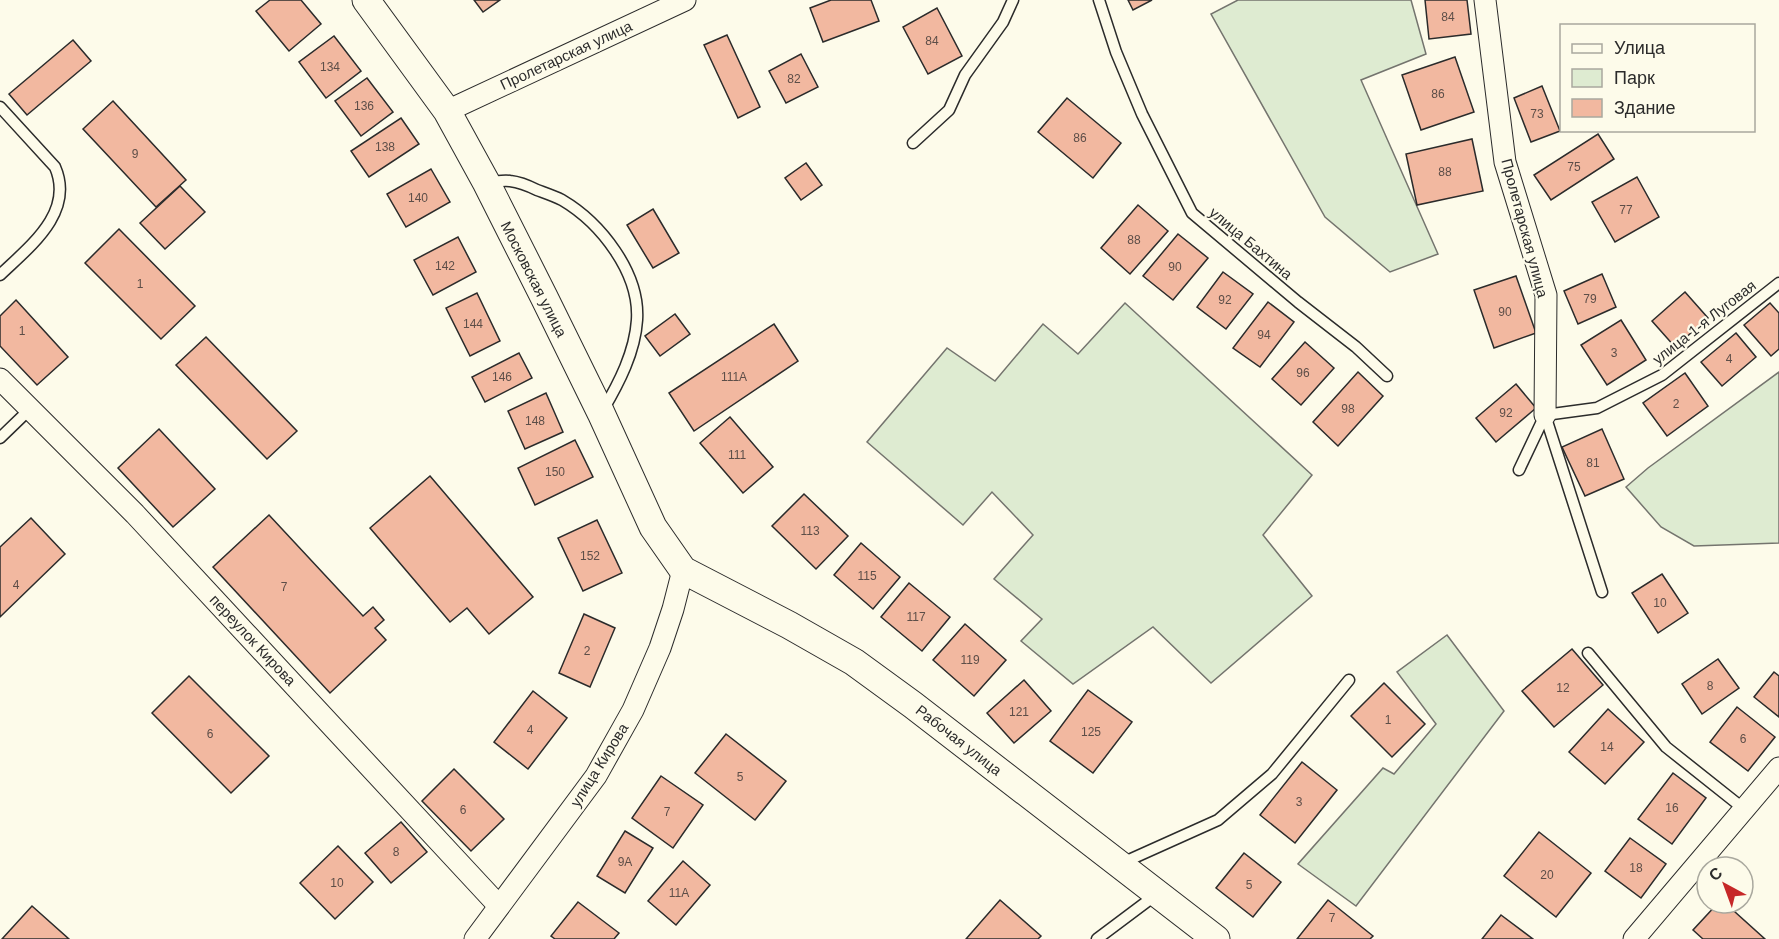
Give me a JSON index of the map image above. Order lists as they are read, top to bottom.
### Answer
{
  "streets": {
    "street": [
      "Пролетарская улица",
      "Московская улица",
      "переулок Кирова",
      "Рабочая улица",
      "улица Кирова"
    ],
    "lane": ["улица Бахтина", "улица 1-я Луговая"]
  },
  "crossings": [
    ["Пролетарская улица", "Московская улица"],
    ["Пролетарская улица", "улица 1-я Луговая"],
    ["Московская улица", "Рабочая улица"],
    ["Московская улица", "улица Кирова"],
    ["переулок Кирова", "улица Кирова"],
    ["Рабочая улица", "улица Кирова"]
  ],
  "house_numbers": [
    "84",
    "84",
    "134",
    "82",
    "86",
    "136",
    "73",
    "86",
    "138",
    "9",
    "75",
    "88",
    "140",
    "77",
    "88",
    "142",
    "90",
    "1",
    "79",
    "92",
    "90",
    "144",
    "1",
    "94",
    "3",
    "4",
    "96",
    "146",
    "111А",
    "2",
    "98",
    "92",
    "148",
    "111",
    "81",
    "150",
    "113",
    "152",
    "115",
    "4",
    "7",
    "10",
    "117",
    "2",
    "119",
    "8",
    "12",
    "121",
    "1",
    "4",
    "125",
    "6",
    "6",
    "14",
    "5",
    "3",
    "16",
    "6",
    "7",
    "8",
    "9А",
    "18",
    "20",
    "10",
    "5",
    "11А",
    "7"
  ],
  "legend": ["Улица", "Парк", "Здание"],
  "north": "top left"
}
